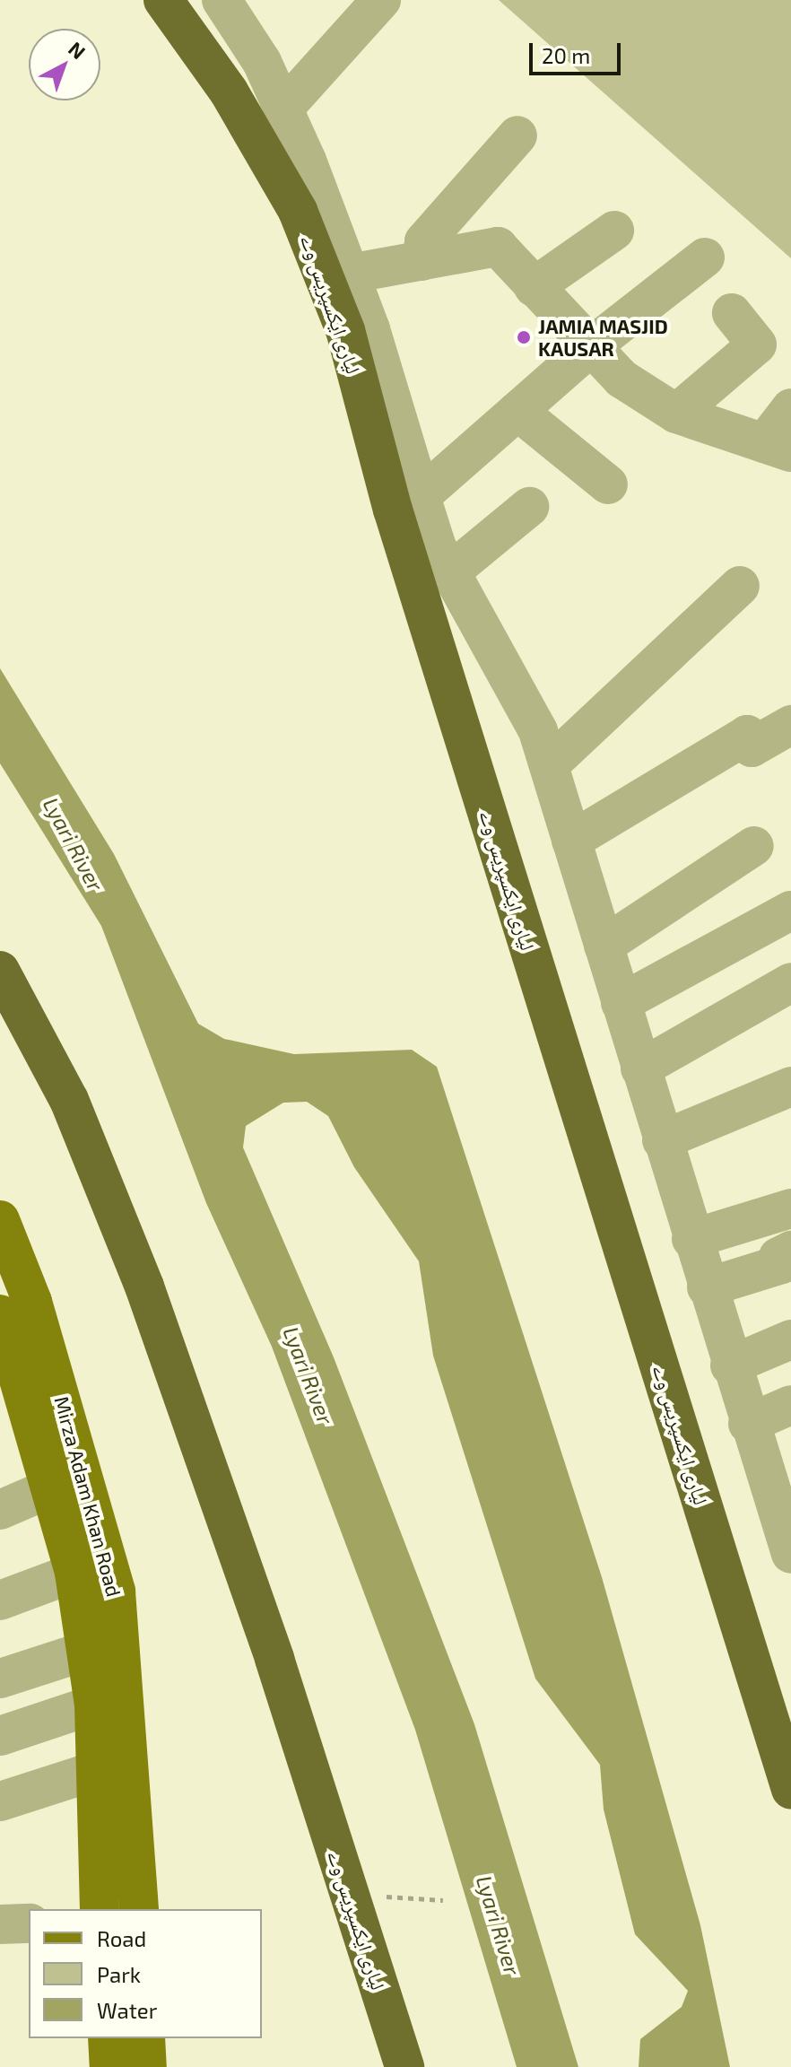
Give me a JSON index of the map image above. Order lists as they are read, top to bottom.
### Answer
{
  "streets": {
    "highway": ["لیاری ایکسپریس وے"],
    "main road": ["Mirza Adam Khan Road"]
  },
  "water": ["Lyari River"],
  "places": ["JAMIA MASJID KAUSAR"],
  "legend": ["Road", "Park", "Water"],
  "scale_bar": "20 m",
  "north": "top right"
}
